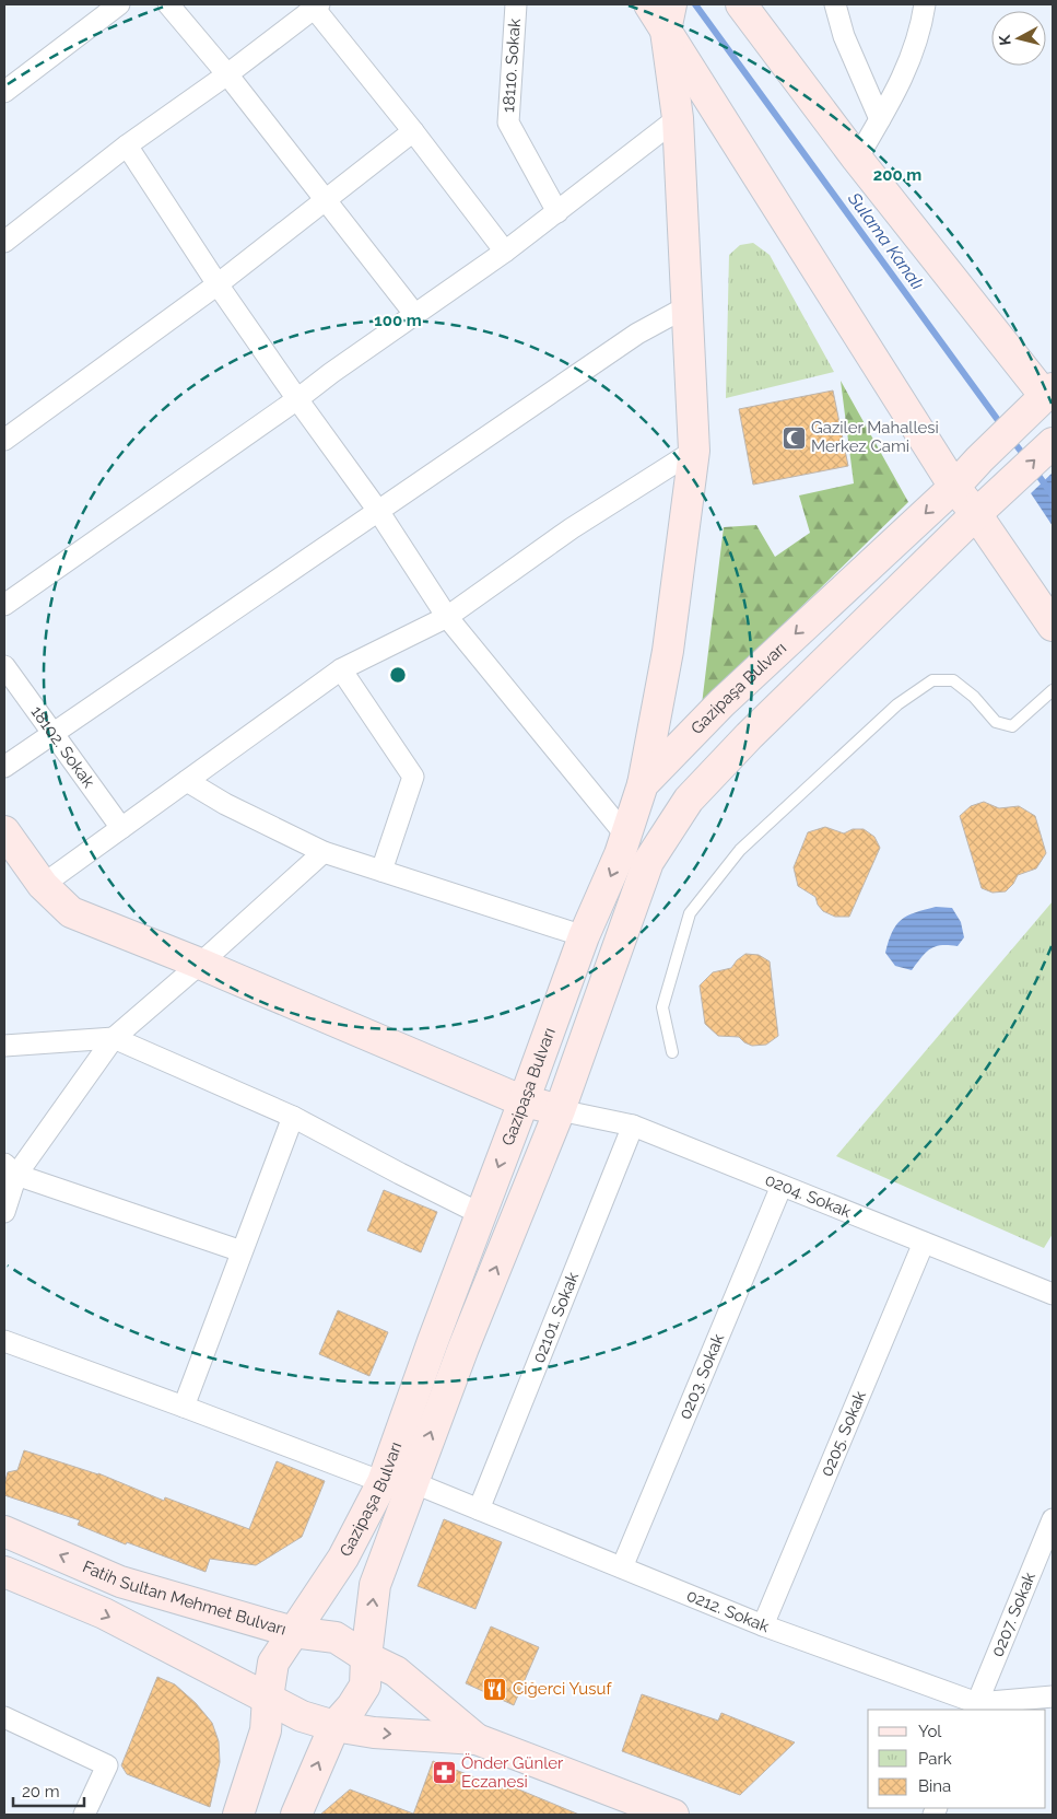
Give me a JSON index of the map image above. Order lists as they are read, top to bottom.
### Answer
{
  "streets": {
    "street": [
      "18110. Sokak",
      "Gazipaşa Bulvarı",
      "18102. Sokak",
      "0204. Sokak",
      "02101. Sokak",
      "0203. Sokak",
      "0205. Sokak",
      "Fatih Sultan Mehmet Bulvarı",
      "0212. Sokak",
      "0207. Sokak"
    ]
  },
  "crossings": [
    ["Gazipaşa Bulvarı", "0204. Sokak"],
    ["Gazipaşa Bulvarı", "Fatih Sultan Mehmet Bulvarı"],
    ["Gazipaşa Bulvarı", "0212. Sokak"],
    ["0204. Sokak", "02101. Sokak"],
    ["0204. Sokak", "0203. Sokak"],
    ["0204. Sokak", "0205. Sokak"],
    ["02101. Sokak", "0212. Sokak"],
    ["0203. Sokak", "0212. Sokak"],
    ["0205. Sokak", "0212. Sokak"],
    ["0212. Sokak", "0207. Sokak"]
  ],
  "water": ["Sulama Kanalı"],
  "places": {
    "mosque": ["Gaziler Mahallesi Merkez Cami"],
    "restaurant": ["Ciğerci Yusuf"],
    "pharmacy": ["Önder Günler Eczanesi"]
  },
  "legend": ["Yol", "Park", "Bina"],
  "scale_bar": "20 m",
  "north": "left",
  "rings": ["200 m", "100 m"]
}
